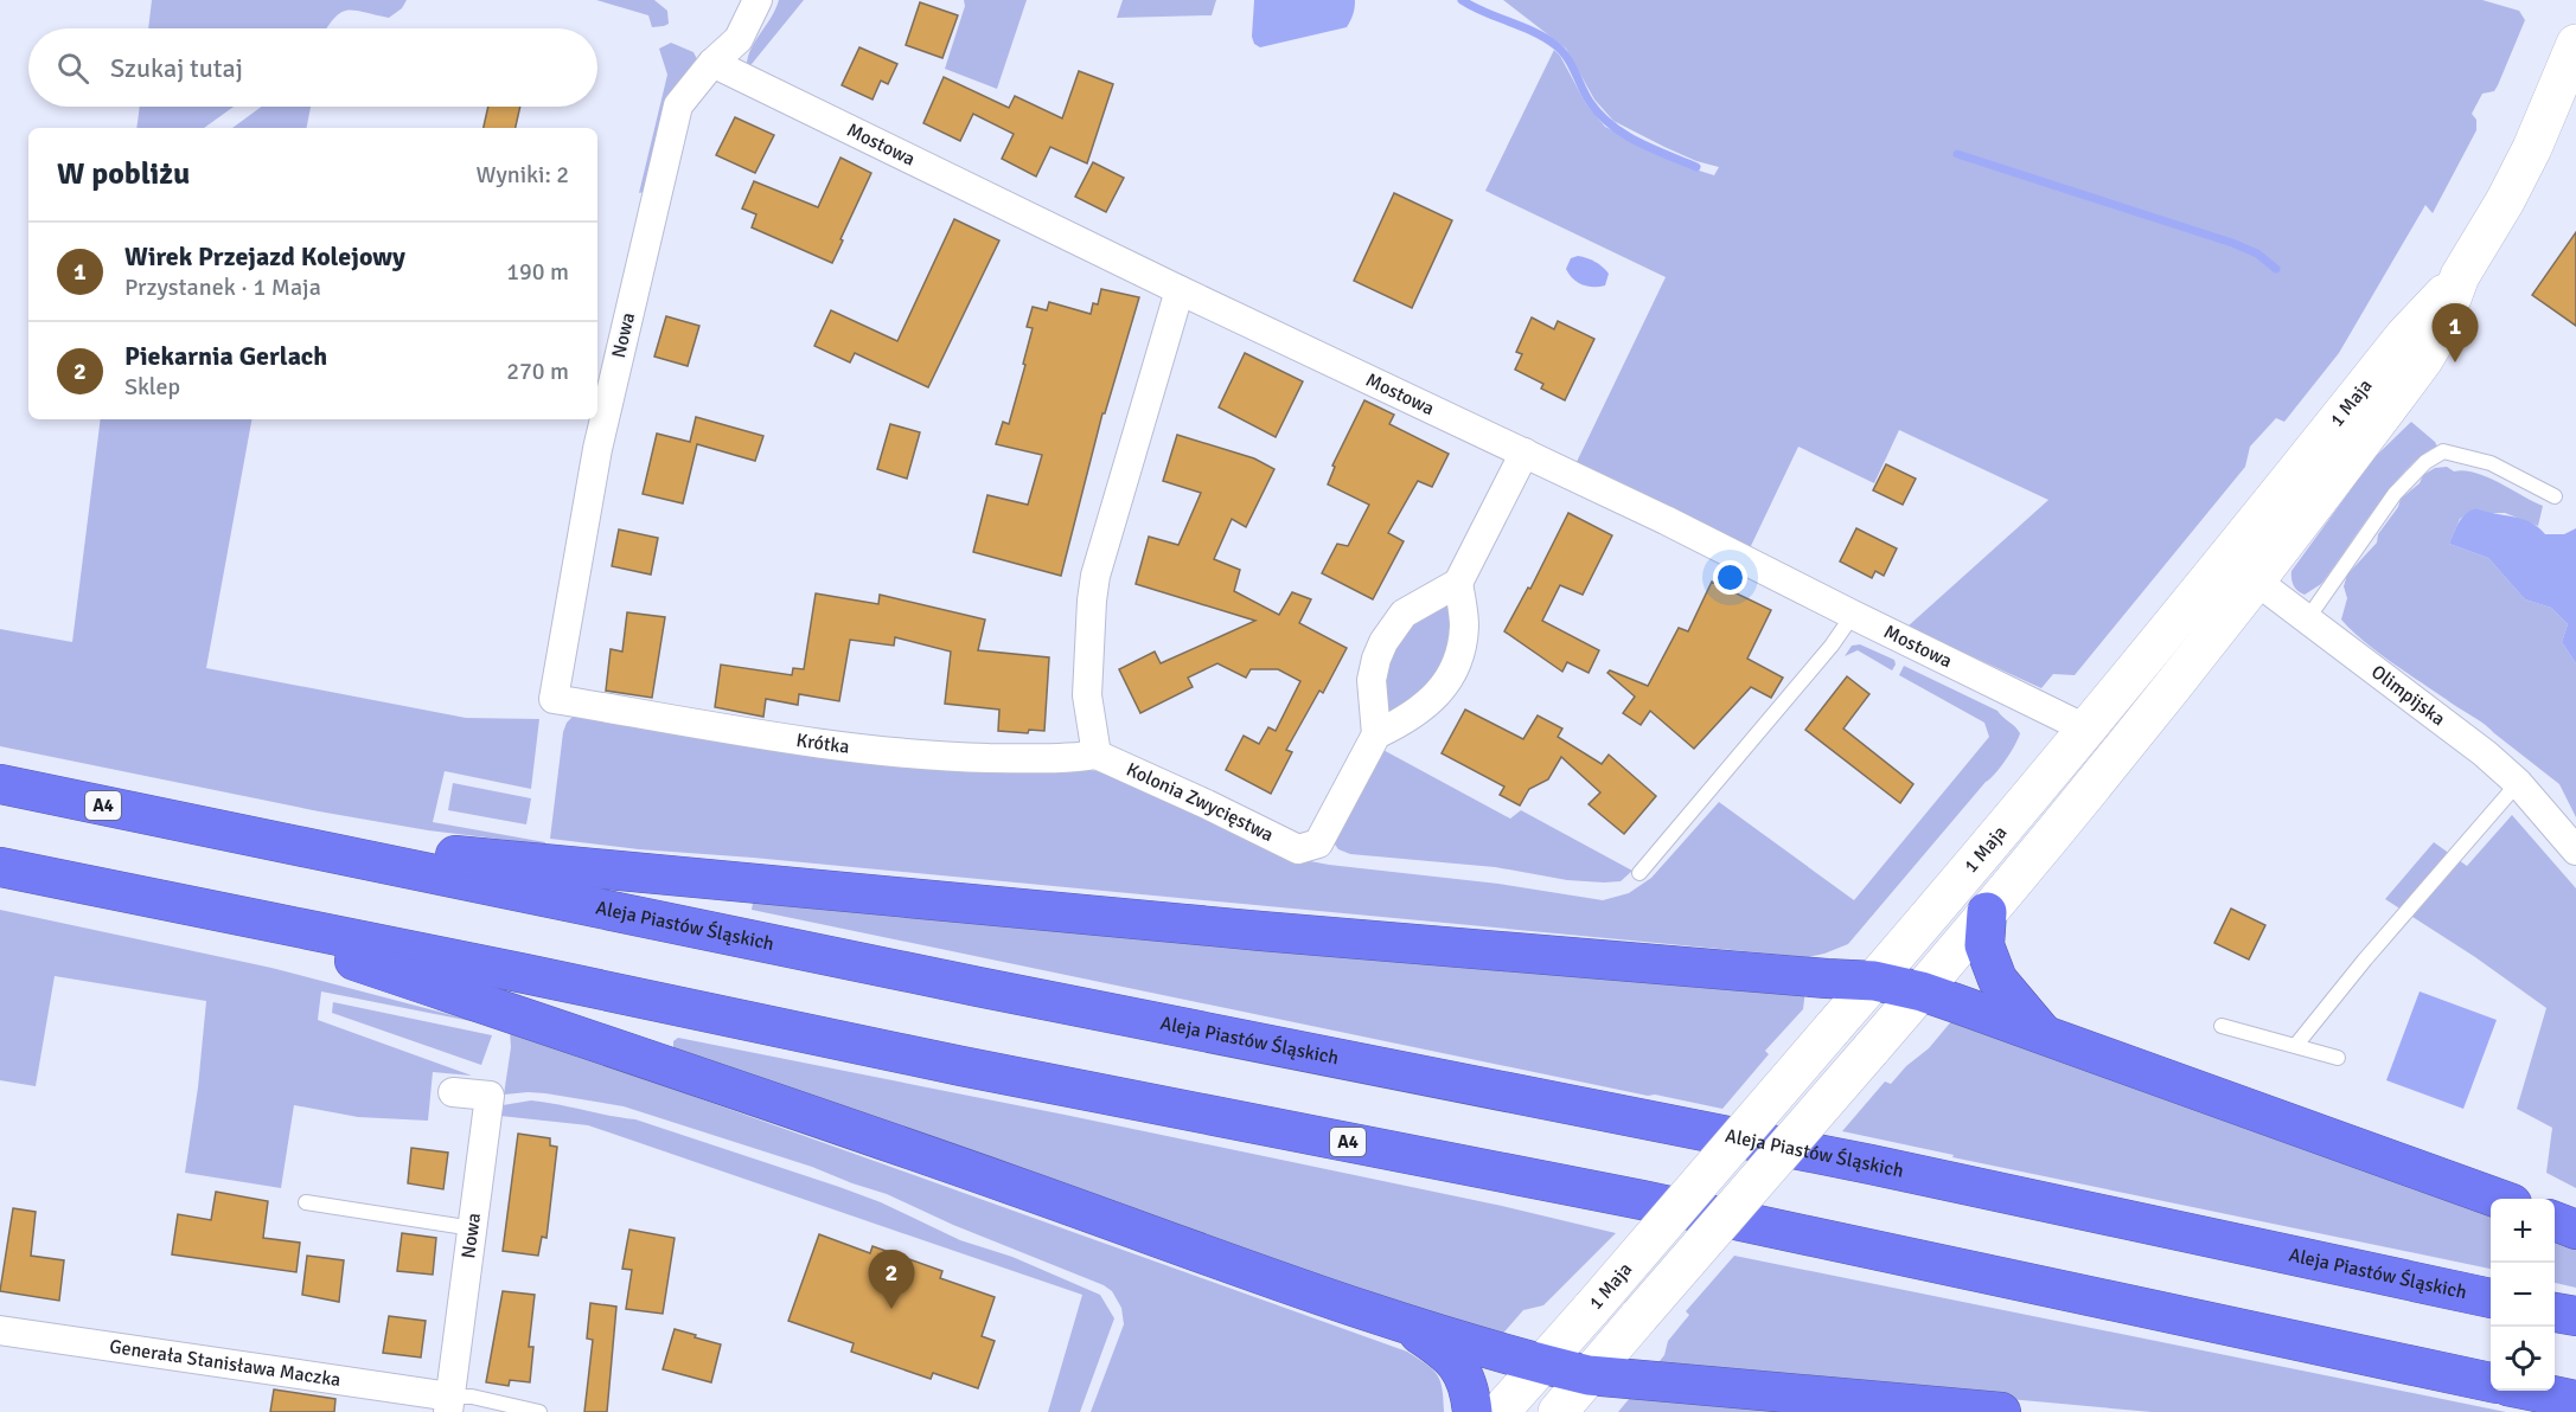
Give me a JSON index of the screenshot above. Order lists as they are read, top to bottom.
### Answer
{
  "streets": {
    "highway": ["A4", "Aleja Piastów Śląskich"],
    "main road": ["1 Maja"],
    "street": [
      "Mostowa",
      "Nowa",
      "Olimpijska",
      "Krótka",
      "Kolonia Zwycięstwa",
      "Generała Stanisława Maczka"
    ]
  },
  "crossings": [
    ["Mostowa", "Nowa"],
    ["Mostowa", "1 Maja"],
    ["Nowa", "Krótka"],
    ["Nowa", "Generała Stanisława Maczka"],
    ["1 Maja", "Olimpijska"],
    ["Krótka", "Kolonia Zwycięstwa"]
  ],
  "page": {
    "search": "Szukaj tutaj",
    "heading": ["W pobliżu", "Wyniki: 2"],
    "list": [
      {
        "mark": "1",
        "name": "Wirek Przejazd Kolejowy",
        "note": "Przystanek · 1 Maja",
        "value": "190 m"
      },
      {
        "mark": "2",
        "name": "Piekarnia Gerlach",
        "note": "Sklep",
        "value": "270 m"
      }
    ],
    "pins": ["1", "2"],
    "map_buttons": ["+", "−"]
  }
}
